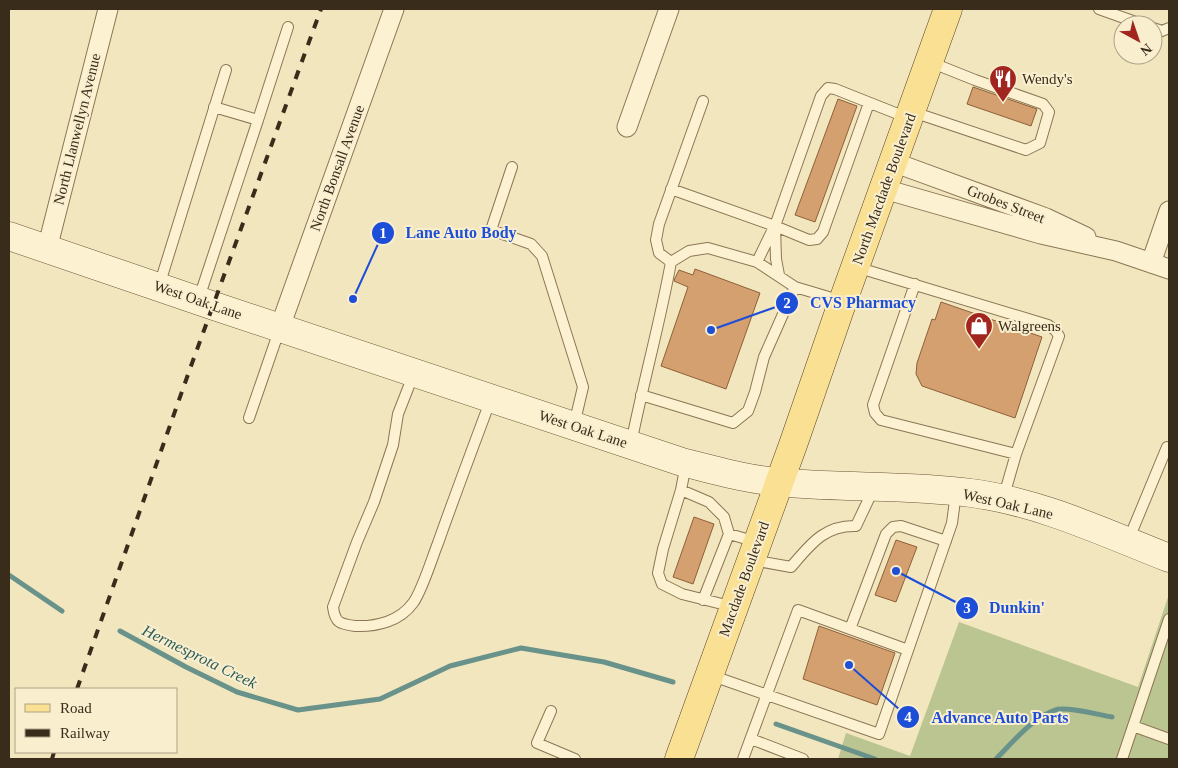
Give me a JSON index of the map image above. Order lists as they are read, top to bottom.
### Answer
{
  "streets": {
    "main road": ["North Macdade Boulevard", "West Oak Lane", "Macdade Boulevard"],
    "street": ["North Llanwellyn Avenue", "North Bonsall Avenue", "Grobes Street"]
  },
  "crossings": [
    ["North Llanwellyn Avenue", "West Oak Lane"],
    ["North Bonsall Avenue", "West Oak Lane"],
    ["North Macdade Boulevard", "Grobes Street"],
    ["North Macdade Boulevard", "West Oak Lane"],
    ["North Macdade Boulevard", "Macdade Boulevard"],
    ["West Oak Lane", "Macdade Boulevard"]
  ],
  "water": ["Hermesprota Creek"],
  "places": {
    "restaurant": ["Wendy's"],
    "other": [
      "Lane Auto Body",
      "CVS Pharmacy",
      "Dunkin'",
      "Advance Auto Parts"
    ],
    "shop": ["Walgreens"]
  },
  "legend": ["Road", "Railway"],
  "north": "bottom right"
}
